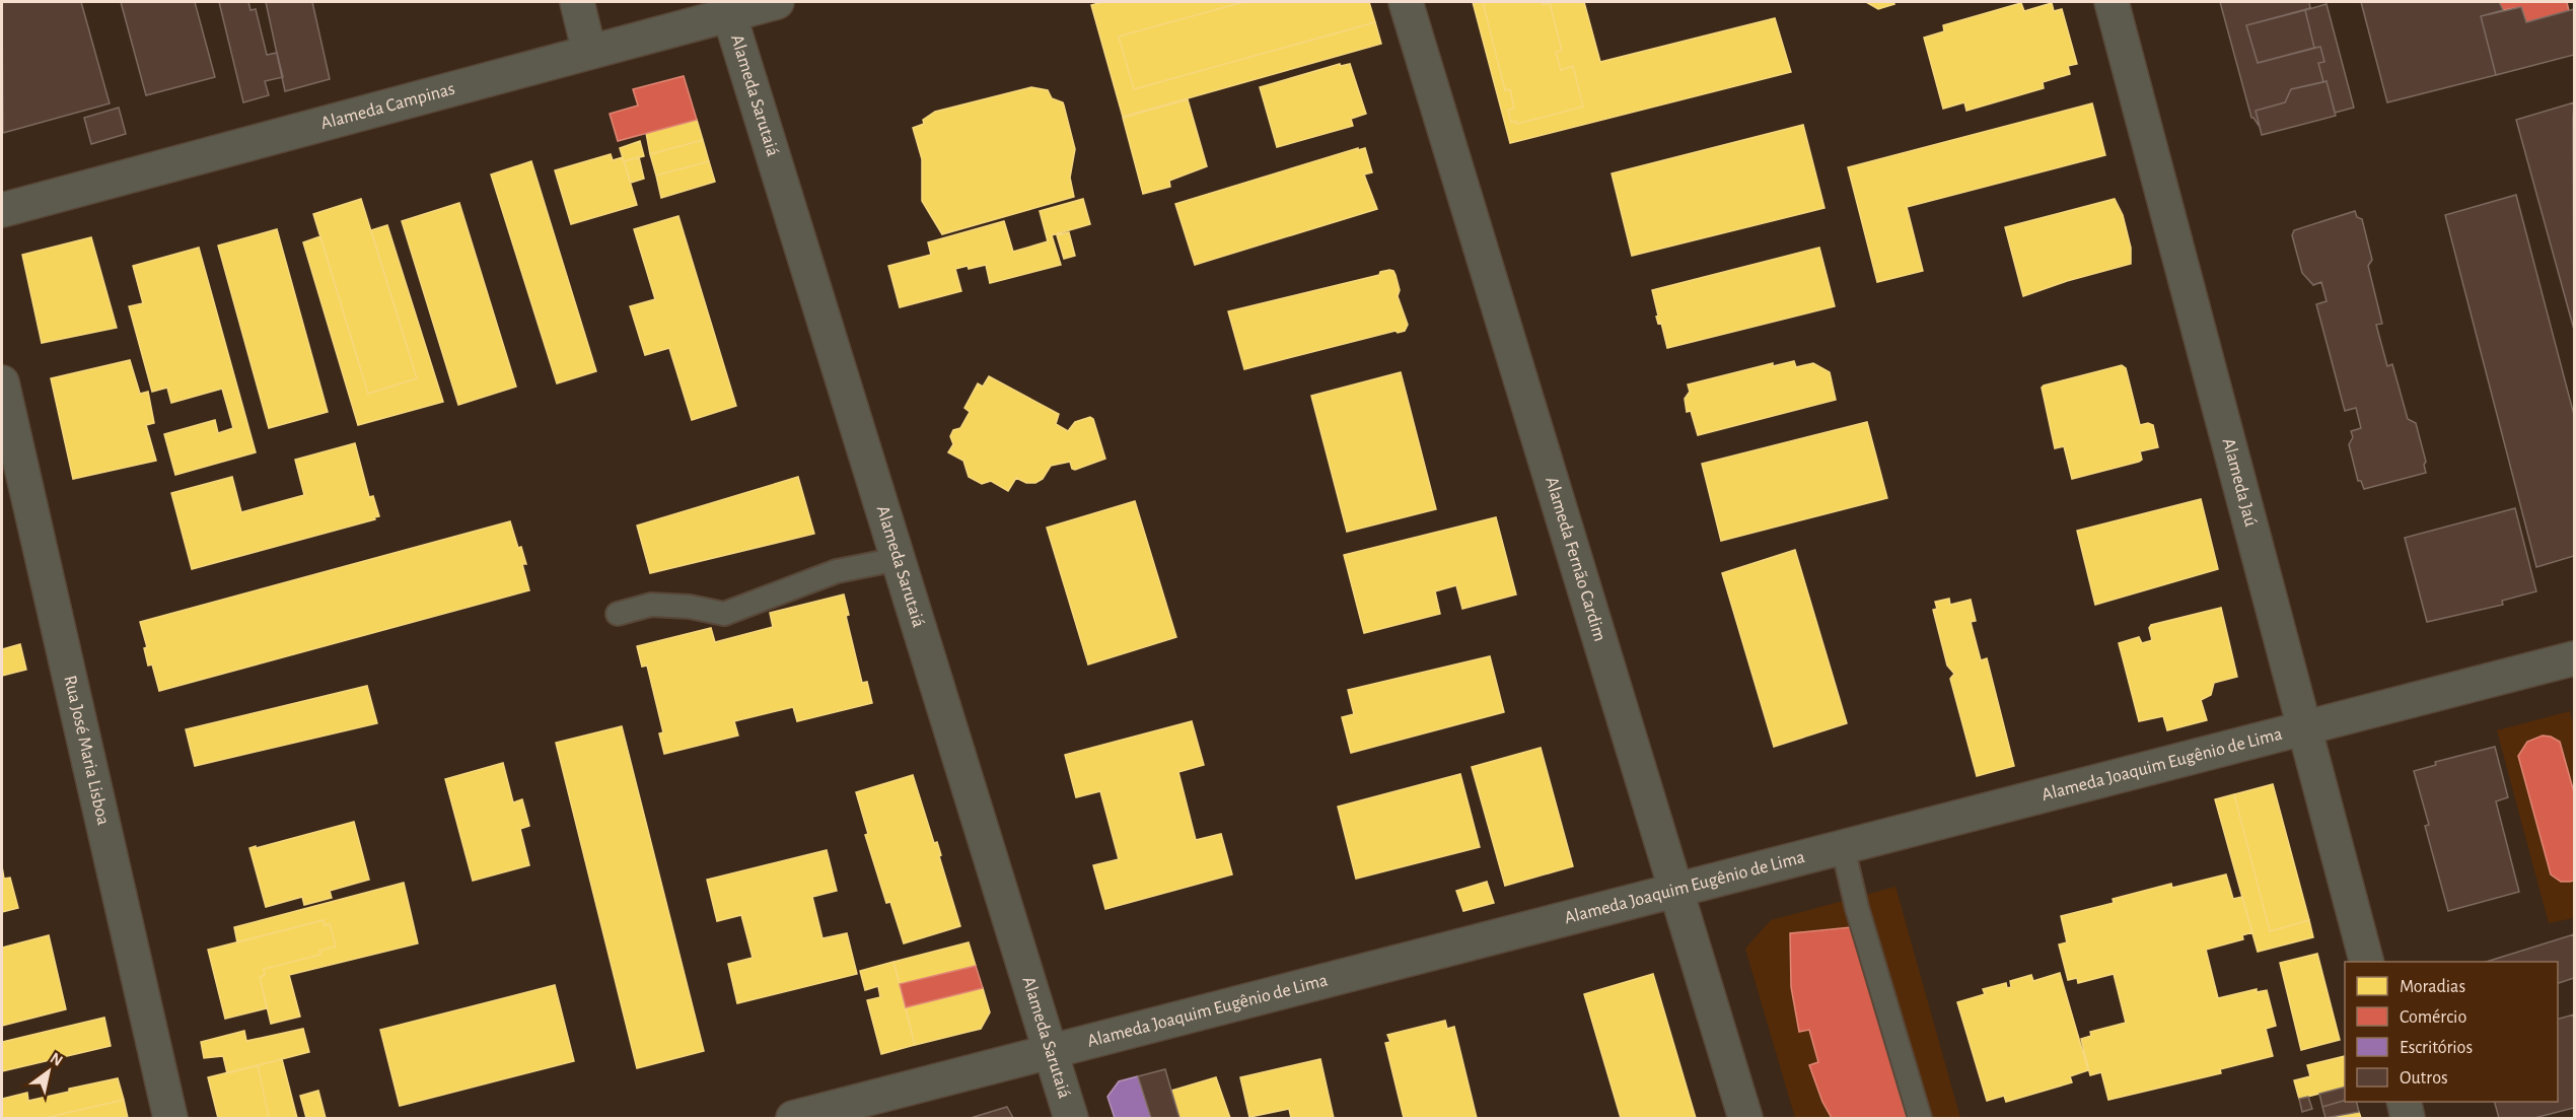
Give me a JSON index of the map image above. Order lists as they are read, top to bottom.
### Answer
{
  "streets": {
    "street": [
      "Alameda Sarutaiá",
      "Alameda Campinas",
      "Alameda Jaú",
      "Alameda Fernão Cardim",
      "Rua José Maria Lisboa",
      "Alameda Joaquim Eugênio de Lima"
    ]
  },
  "crossings": [
    ["Alameda Sarutaiá", "Alameda Campinas"],
    ["Alameda Sarutaiá", "Alameda Joaquim Eugênio de Lima"],
    ["Alameda Jaú", "Alameda Joaquim Eugênio de Lima"],
    ["Alameda Fernão Cardim", "Alameda Joaquim Eugênio de Lima"]
  ],
  "legend": [
    "Moradias",
    "Comércio",
    "Escritórios",
    "Outros"
  ],
  "north": "top right"
}
